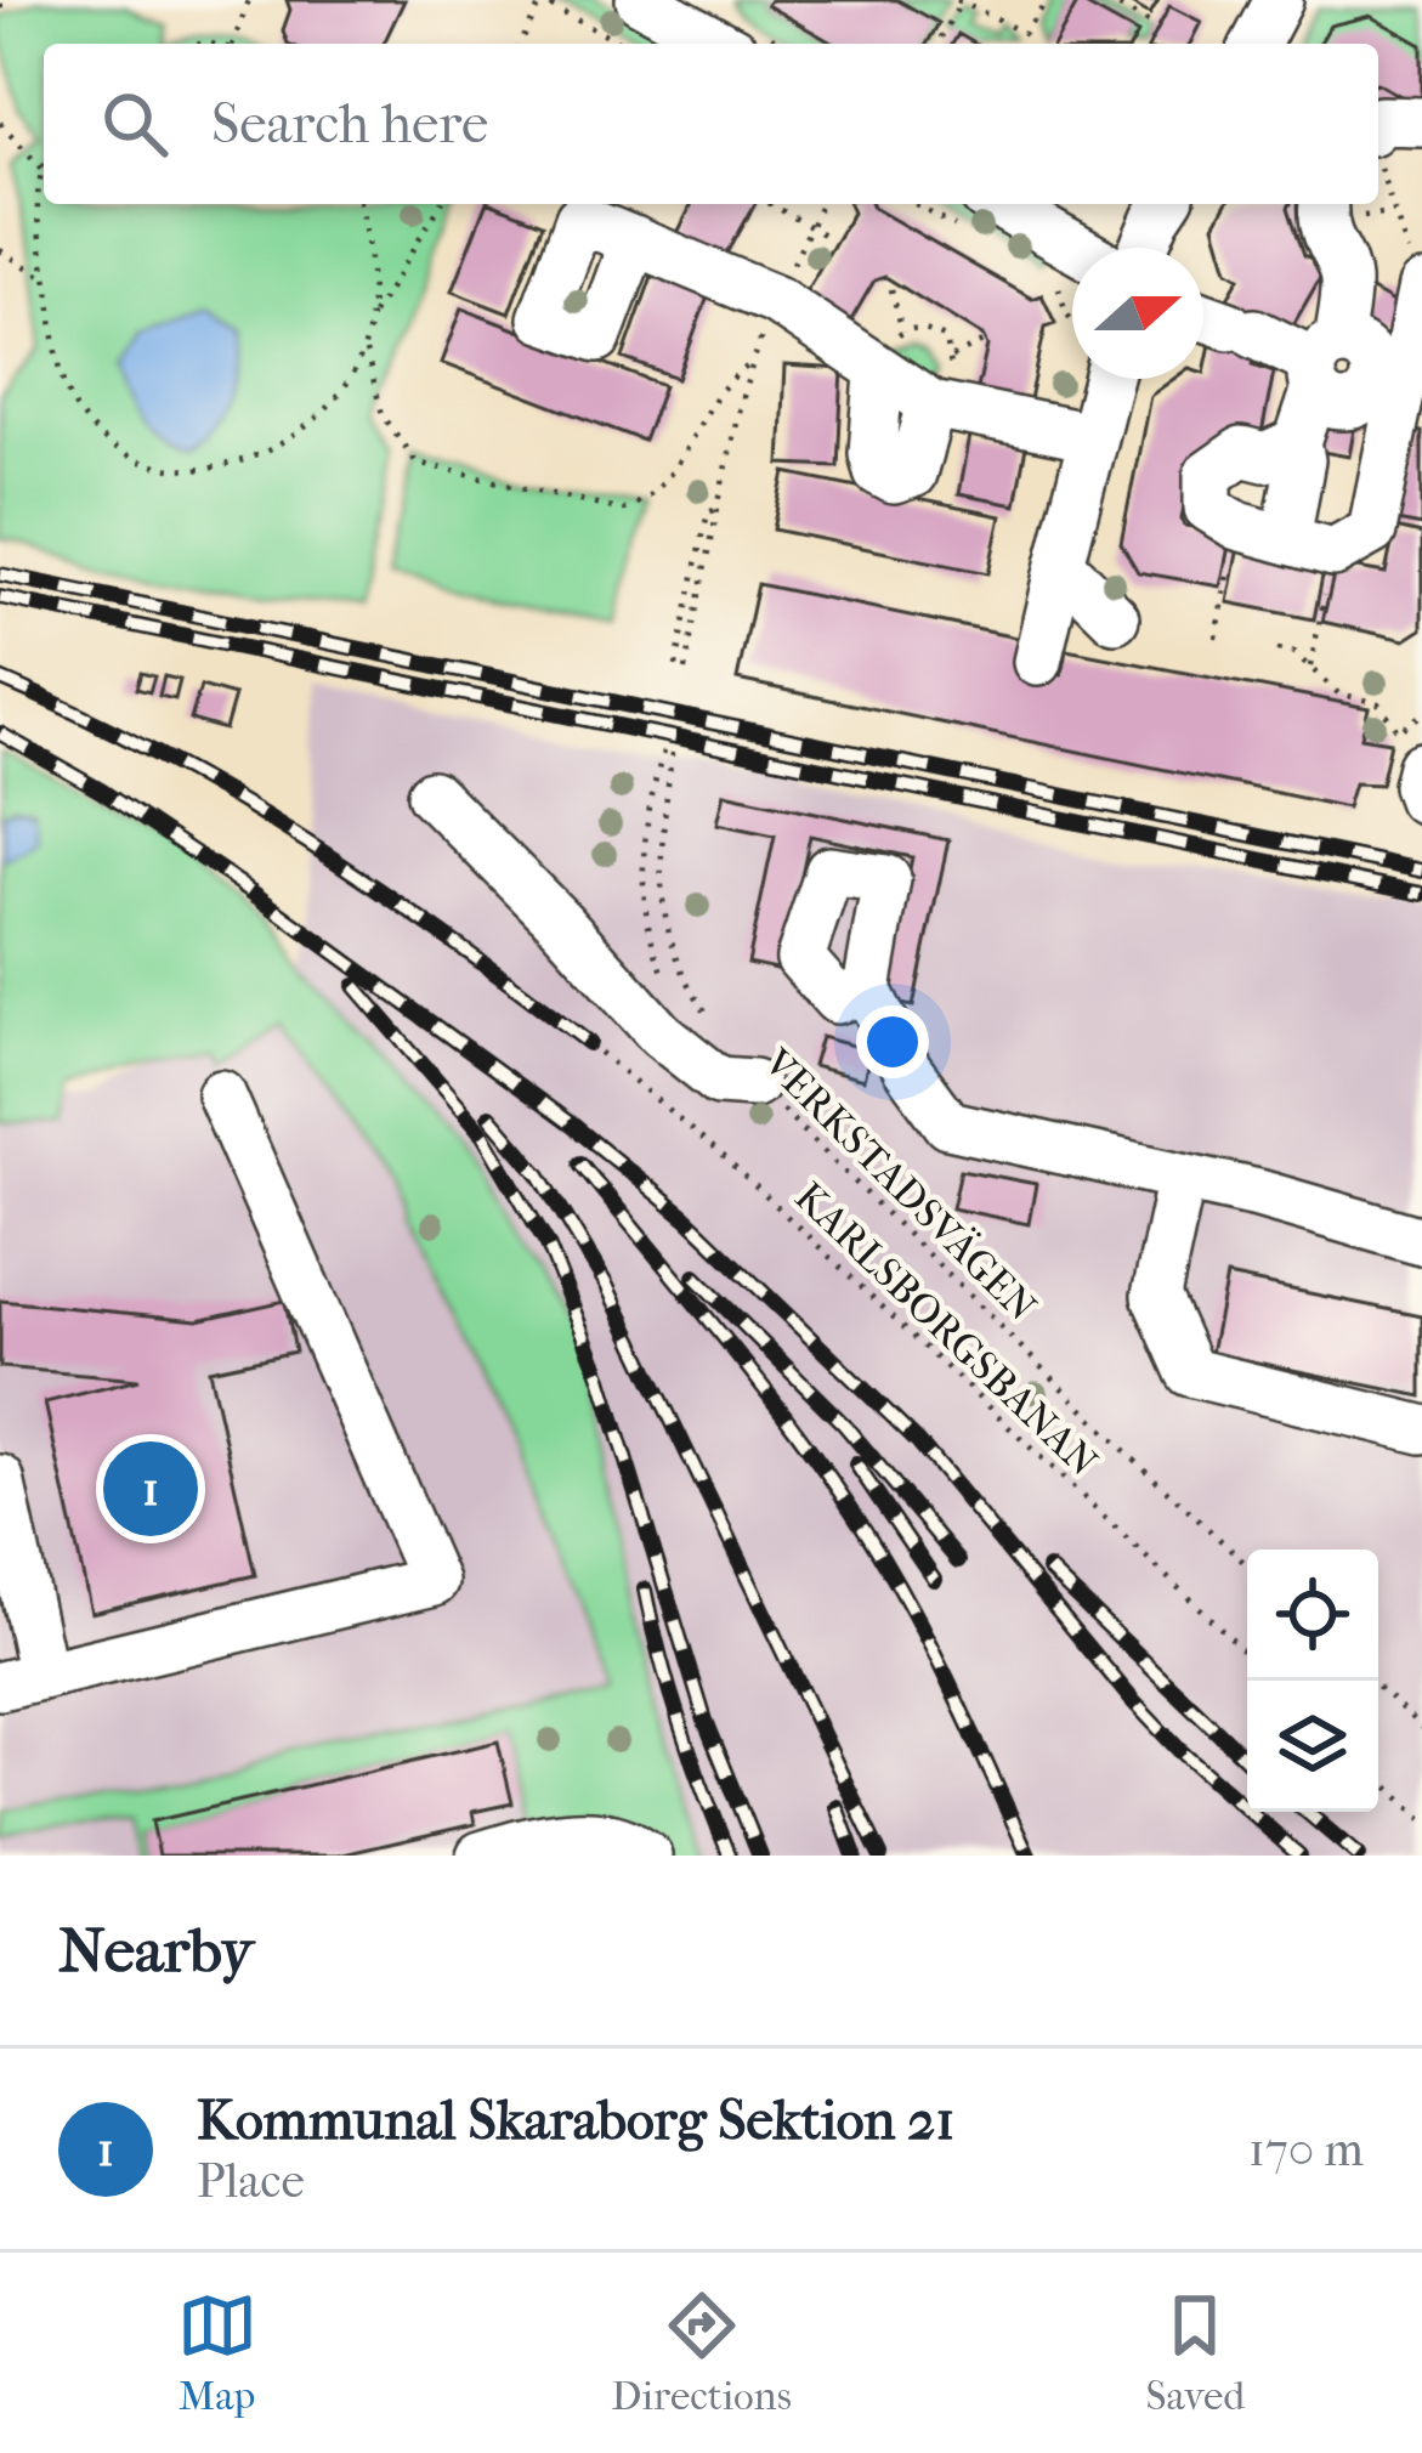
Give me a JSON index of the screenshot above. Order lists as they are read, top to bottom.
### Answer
{
  "streets": {
    "path": ["VERKSTADSVÄGEN", "KARLSBORGSBANAN"]
  },
  "north": "right",
  "page": {
    "search": "Search here",
    "pins": "1",
    "heading": "Nearby",
    "list": [
      {
        "mark": "1",
        "name": "Kommunal Skaraborg Sektion 21",
        "note": "Place",
        "value": "170 m"
      }
    ],
    "nav": ["Map", "Directions", "Saved"]
  }
}
